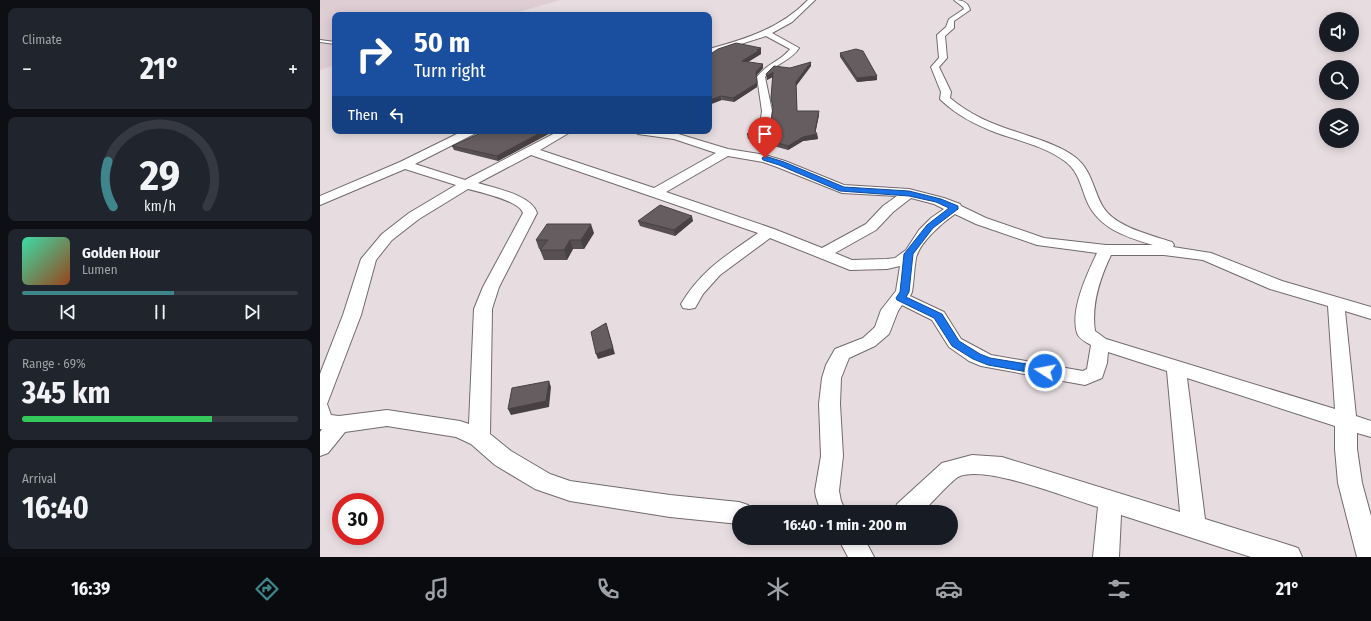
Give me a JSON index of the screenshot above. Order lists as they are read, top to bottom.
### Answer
{
  "page": {
    "tile": [
      "Climate",
      ["Range · 69%", "345 km"],
      ["Arrival", "16:40"]
    ],
    "turn": ["50 m", "Turn right"],
    "heat": ["−", "21°", "+"],
    "then": "Then",
    "song": ["Golden Hour", "Lumen"],
    "limit": "30",
    "trip": "16:40 · 1 min · 200 m",
    "tabs": ["16:39", "21°"],
    "gauge": ["29", "km/h"]
  }
}
